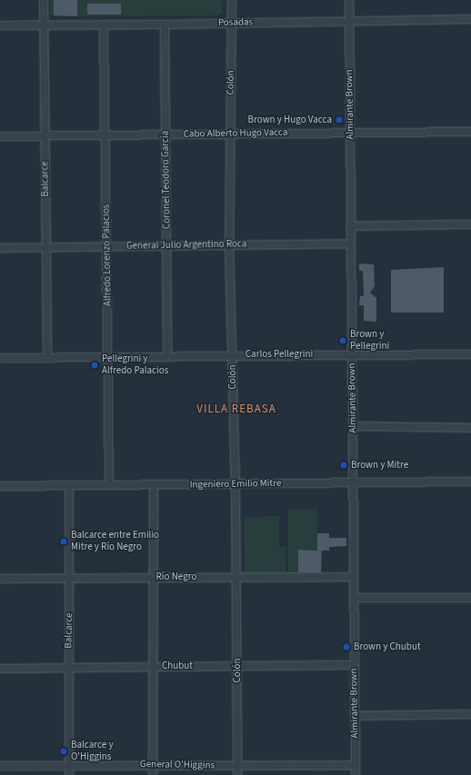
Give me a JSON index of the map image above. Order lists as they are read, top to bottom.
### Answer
{
  "streets": {
    "street": [
      "Posadas",
      "Colón",
      "Almirante Brown",
      "Cabo Alberto Hugo Vacca",
      "Balcarce",
      "Coronel Teodoro García",
      "General Julio Argentino Roca",
      "Alfredo Lorenzo Palacios",
      "Carlos Pellegrini",
      "Ingeniero Emilio Mitre",
      "Río Negro",
      "Chubut",
      "General O'Higgins"
    ]
  },
  "crossings": [
    ["Posadas", "Colón"],
    ["Posadas", "Almirante Brown"],
    ["Posadas", "Balcarce"],
    ["Posadas", "Coronel Teodoro García"],
    ["Posadas", "Alfredo Lorenzo Palacios"],
    ["Colón", "Cabo Alberto Hugo Vacca"],
    ["Colón", "General Julio Argentino Roca"],
    ["Colón", "Carlos Pellegrini"],
    ["Colón", "Ingeniero Emilio Mitre"],
    ["Colón", "Río Negro"],
    ["Colón", "Chubut"],
    ["Colón", "General O'Higgins"],
    ["Almirante Brown", "Cabo Alberto Hugo Vacca"],
    ["Almirante Brown", "General Julio Argentino Roca"],
    ["Almirante Brown", "Carlos Pellegrini"],
    ["Almirante Brown", "Ingeniero Emilio Mitre"],
    ["Almirante Brown", "Río Negro"],
    ["Almirante Brown", "Chubut"],
    ["Almirante Brown", "General O'Higgins"],
    ["Cabo Alberto Hugo Vacca", "Balcarce"],
    ["Cabo Alberto Hugo Vacca", "Coronel Teodoro García"],
    ["Cabo Alberto Hugo Vacca", "Alfredo Lorenzo Palacios"],
    ["Balcarce", "General Julio Argentino Roca"],
    ["Balcarce", "Carlos Pellegrini"],
    ["Balcarce", "Ingeniero Emilio Mitre"],
    ["Balcarce", "Río Negro"],
    ["Balcarce", "Chubut"],
    ["Balcarce", "General O'Higgins"],
    ["Coronel Teodoro García", "General Julio Argentino Roca"],
    ["Coronel Teodoro García", "Carlos Pellegrini"],
    ["General Julio Argentino Roca", "Alfredo Lorenzo Palacios"],
    ["Alfredo Lorenzo Palacios", "Carlos Pellegrini"],
    ["Alfredo Lorenzo Palacios", "Ingeniero Emilio Mitre"]
  ],
  "districts": ["VILLA REBASA"],
  "places": [
    "Brown y Hugo Vacca",
    "Brown y Pellegrini",
    "Pellegrini y Alfredo Palacios",
    "Brown y Mitre",
    "Balcarce entre Emilio Mitre y Río Negro",
    "Brown y Chubut",
    "Balcarce y O'Higgins"
  ]
}
